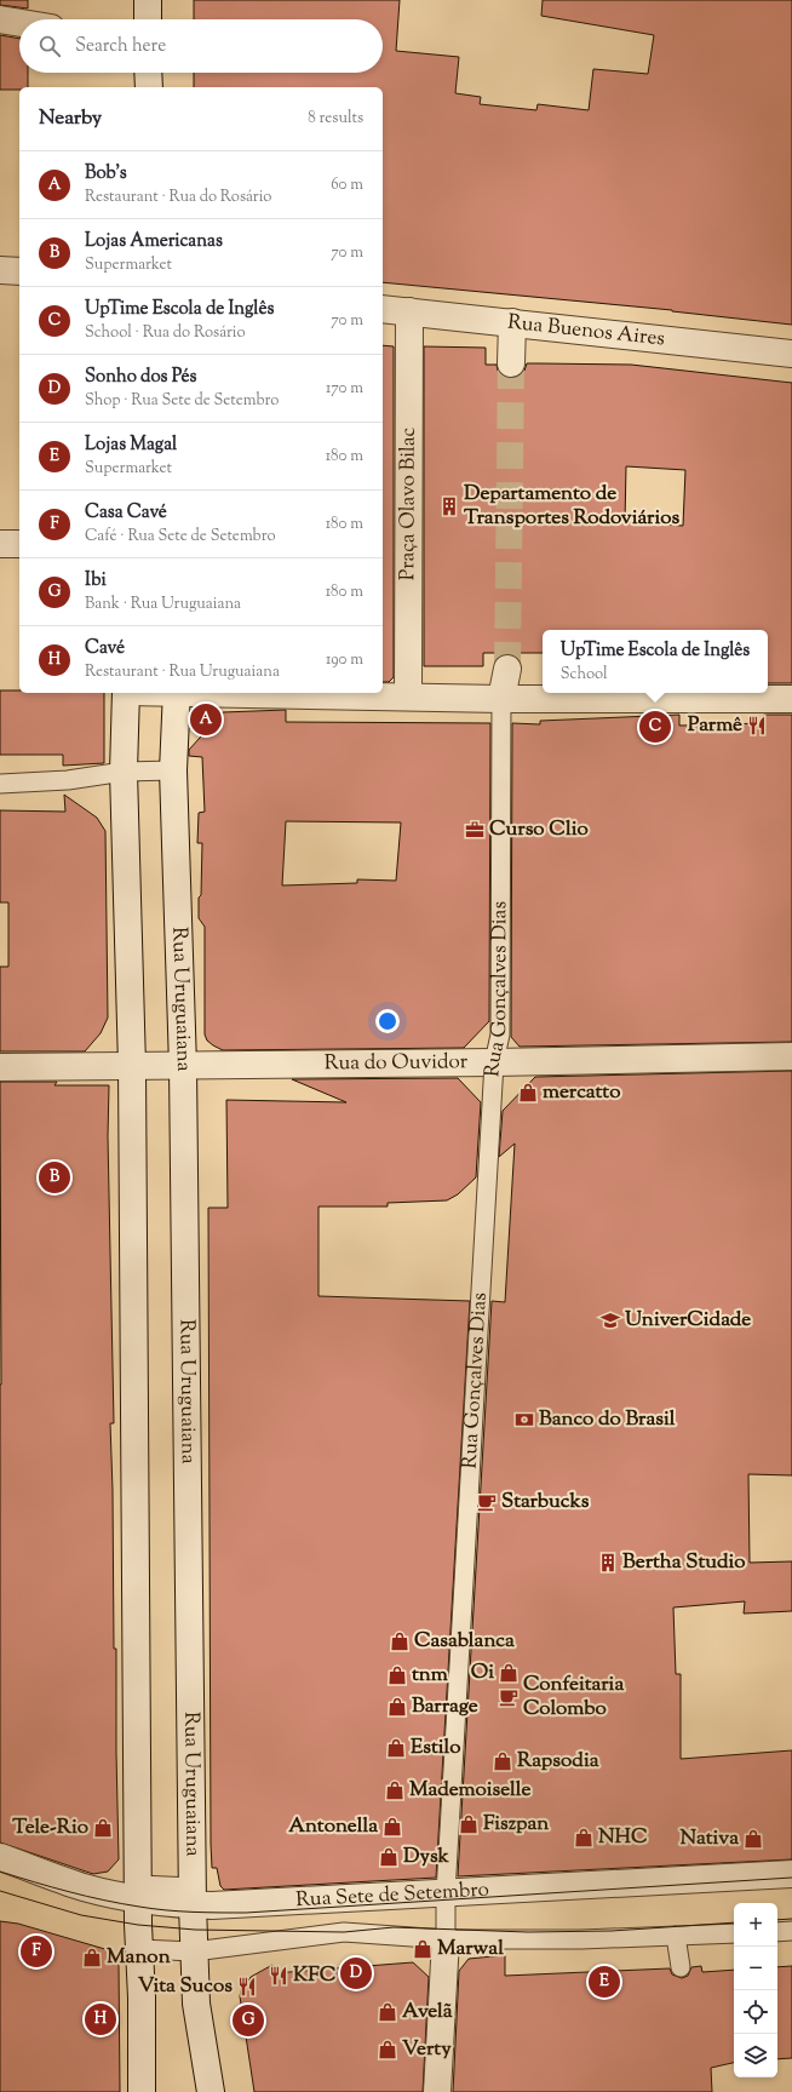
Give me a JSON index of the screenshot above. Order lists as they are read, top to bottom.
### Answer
{
  "streets": {
    "street": [
      "Rua Buenos Aires",
      "Praça Olavo Bilac",
      "Rua Gonçalves Dias",
      "Rua Uruguaiana",
      "Rua do Ouvidor",
      "Rua Sete de Setembro"
    ]
  },
  "crossings": [
    ["Rua Buenos Aires", "Praça Olavo Bilac"],
    ["Rua Gonçalves Dias", "Rua do Ouvidor"],
    ["Rua Gonçalves Dias", "Rua Sete de Setembro"],
    ["Rua Uruguaiana", "Rua do Ouvidor"],
    ["Rua Uruguaiana", "Rua Sete de Setembro"]
  ],
  "places": {
    "building": ["Departamento de Transportes Rodoviários", "Bertha Studio"],
    "restaurant": ["Parmê", "KFC", "Vita Sucos"],
    "office": ["Curso Clio"],
    "shop": [
      "mercatto",
      "Casablanca",
      "Oi",
      "tnm",
      "Barrage",
      "Estilo",
      "Rapsodia",
      "Mademoiselle",
      "Fiszpan",
      "Antonella",
      "Tele-Rio",
      "NHC",
      "Nativa",
      "Dysk",
      "Marwal",
      "Manon",
      "Avelã",
      "Verty"
    ],
    "school or university": ["UniverCidade"],
    "bank": ["Banco do Brasil"],
    "cafe": ["Starbucks", "Confeitaria Colombo"]
  },
  "page": {
    "search": "Search here",
    "heading": ["Nearby", "8 results"],
    "list": [
      {
        "mark": "A",
        "name": "Bob's",
        "note": "Restaurant · Rua do Rosário",
        "value": "60 m"
      },
      {
        "mark": "B",
        "name": "Lojas Americanas",
        "note": "Supermarket",
        "value": "70 m"
      },
      {
        "mark": "C",
        "name": "UpTime Escola de Inglês",
        "note": "School · Rua do Rosário",
        "value": "70 m"
      },
      {
        "mark": "D",
        "name": "Sonho dos Pés",
        "note": "Shop · Rua Sete de Setembro",
        "value": "170 m"
      },
      {
        "mark": "E",
        "name": "Lojas Magal",
        "note": "Supermarket",
        "value": "180 m"
      },
      {
        "mark": "F",
        "name": "Casa Cavé",
        "note": "Café · Rua Sete de Setembro",
        "value": "180 m"
      },
      {
        "mark": "G",
        "name": "Ibi",
        "note": "Bank · Rua Uruguaiana",
        "value": "180 m"
      },
      {
        "mark": "H",
        "name": "Cavé",
        "note": "Restaurant · Rua Uruguaiana",
        "value": "190 m"
      }
    ],
    "popup": ["UpTime Escola de Inglês", "School"],
    "pins": [
      "A",
      "C",
      "B",
      "F",
      "D",
      "E",
      "H",
      "G"
    ],
    "map_buttons": ["+", "−"]
  }
}
